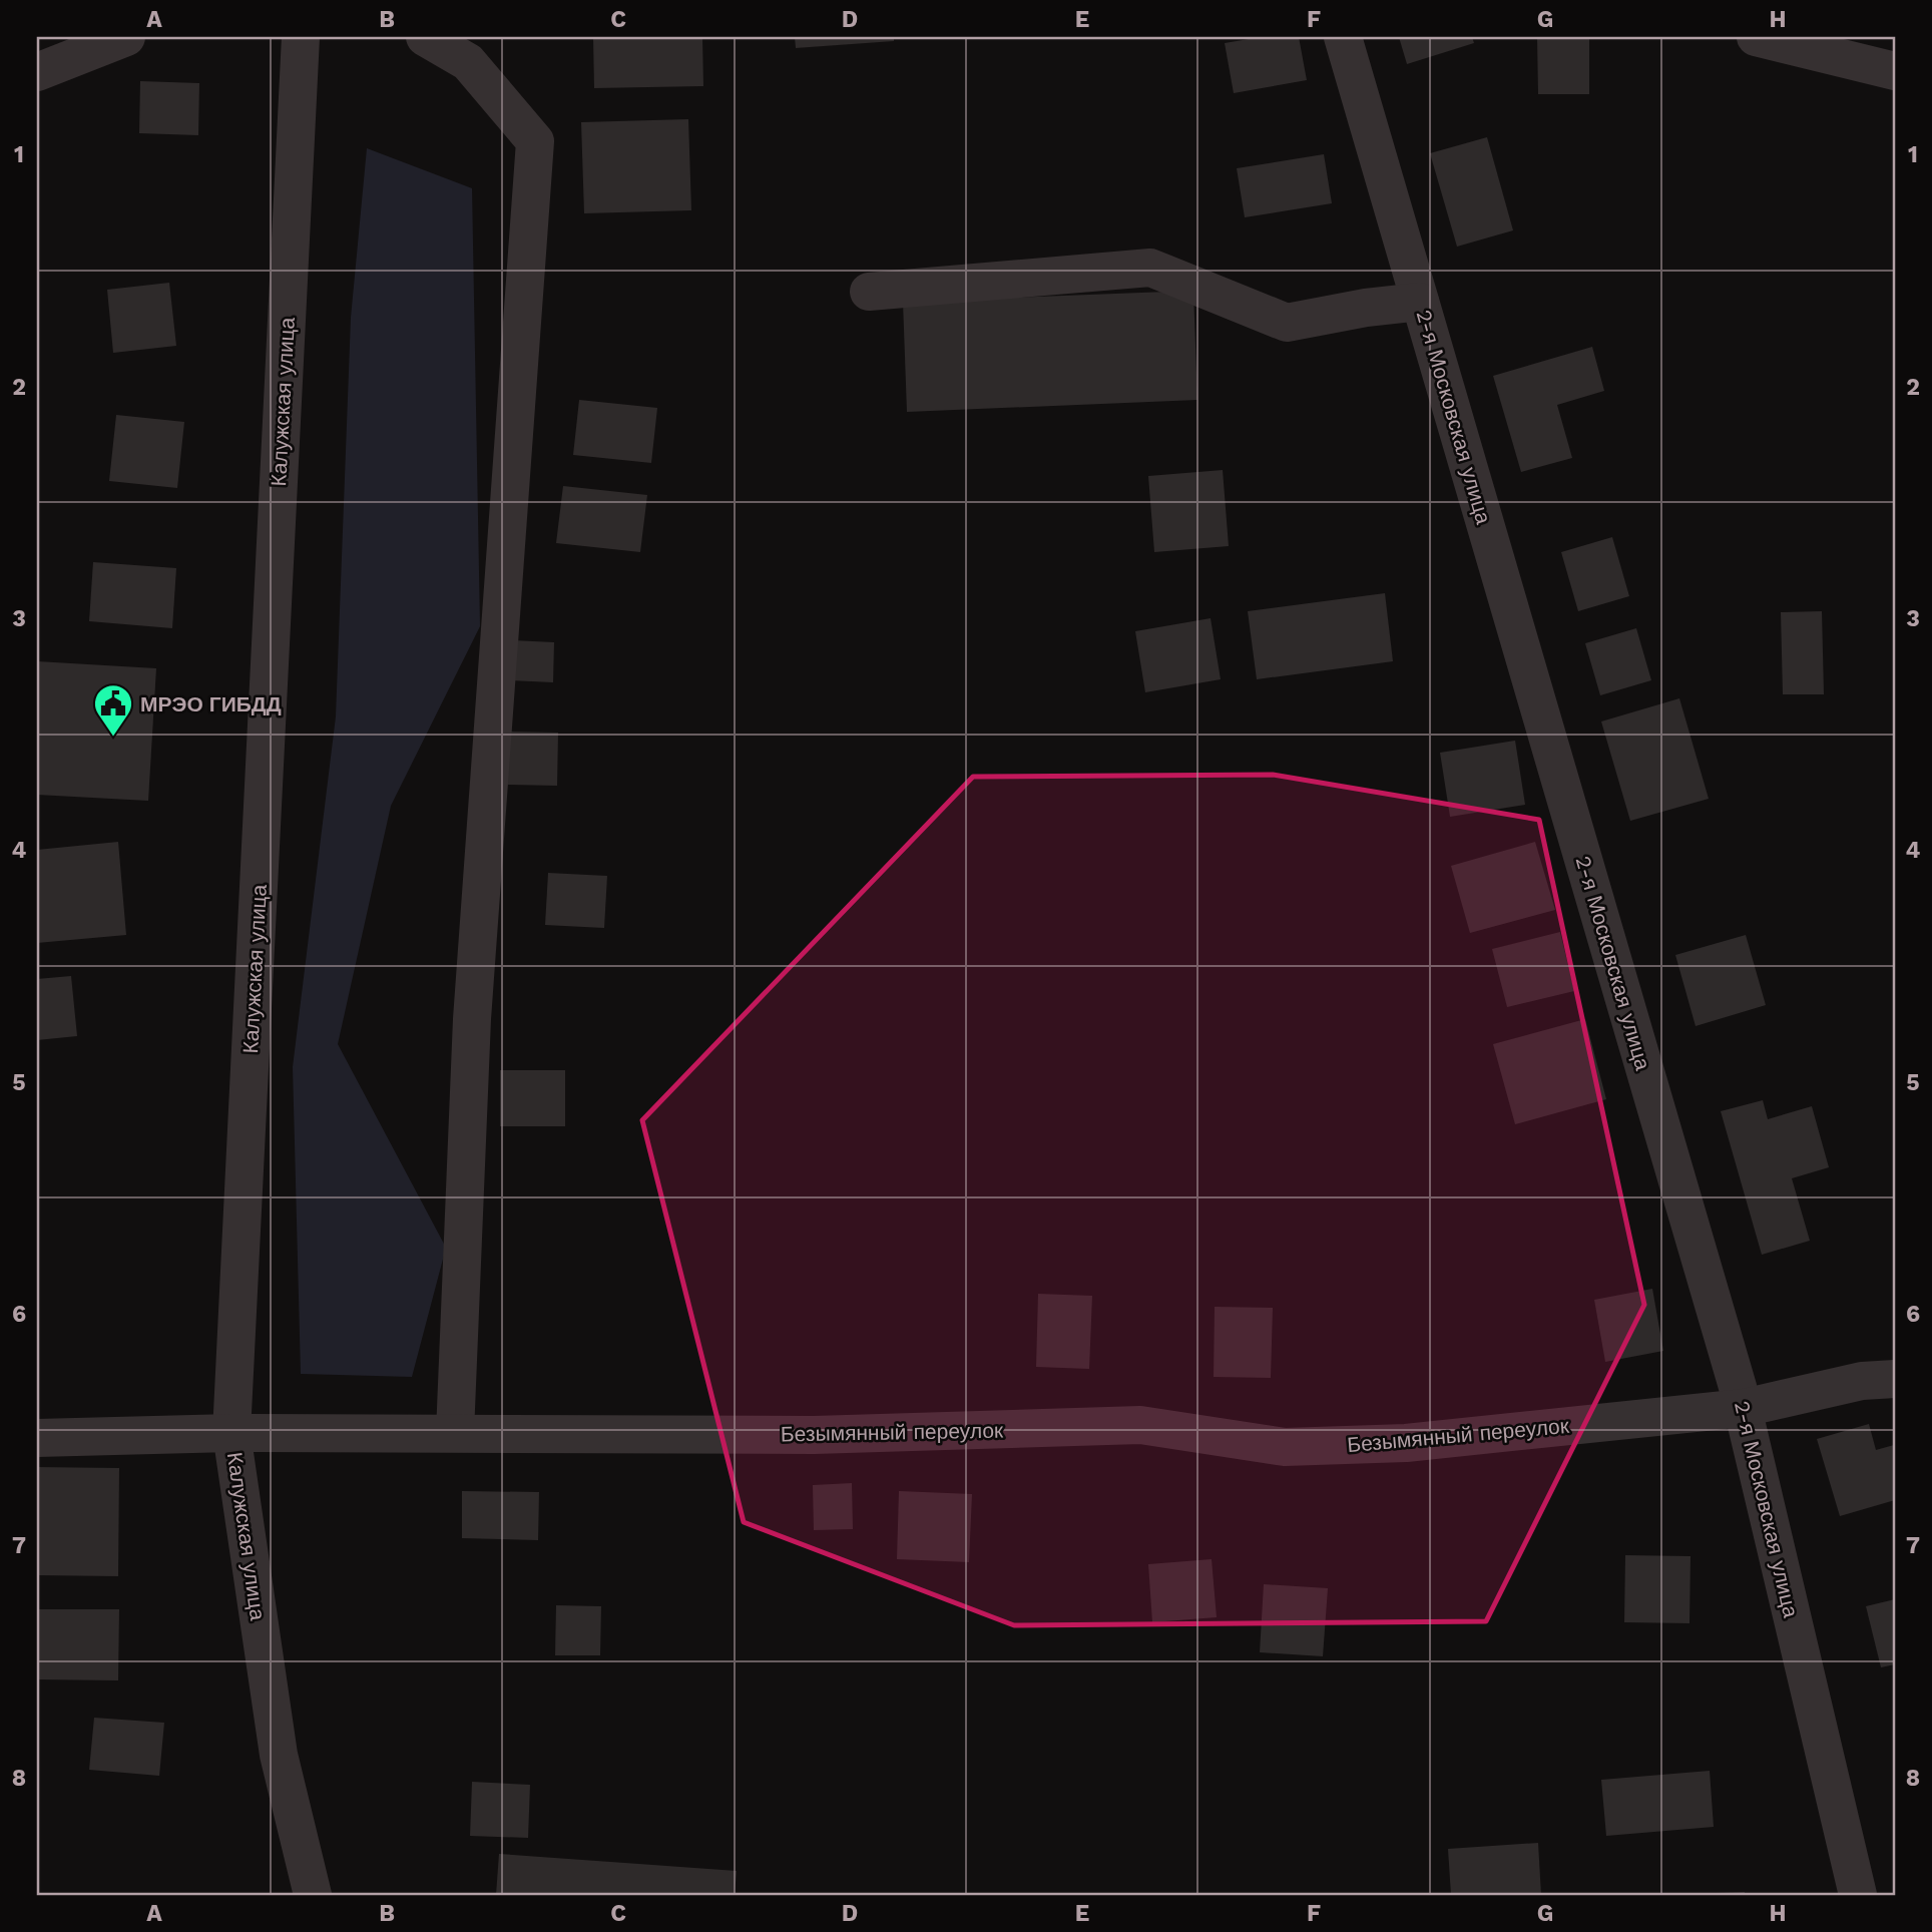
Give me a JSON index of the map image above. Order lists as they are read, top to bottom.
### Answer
{
  "streets": {
    "street": ["Калужская улица", "2-я Московская улица", "Безымянный переулок"]
  },
  "crossings": [
    ["Калужская улица", "Безымянный переулок"],
    ["2-я Московская улица", "Безымянный переулок"]
  ],
  "places": {
    "public building": ["МРЭО ГИБДД"]
  },
  "grid": {
    "columns": [
      "A",
      "B",
      "C",
      "D",
      "E",
      "F",
      "G",
      "H"
    ],
    "rows": [
      "1",
      "2",
      "3",
      "4",
      "5",
      "6",
      "7",
      "8"
    ]
  }
}
